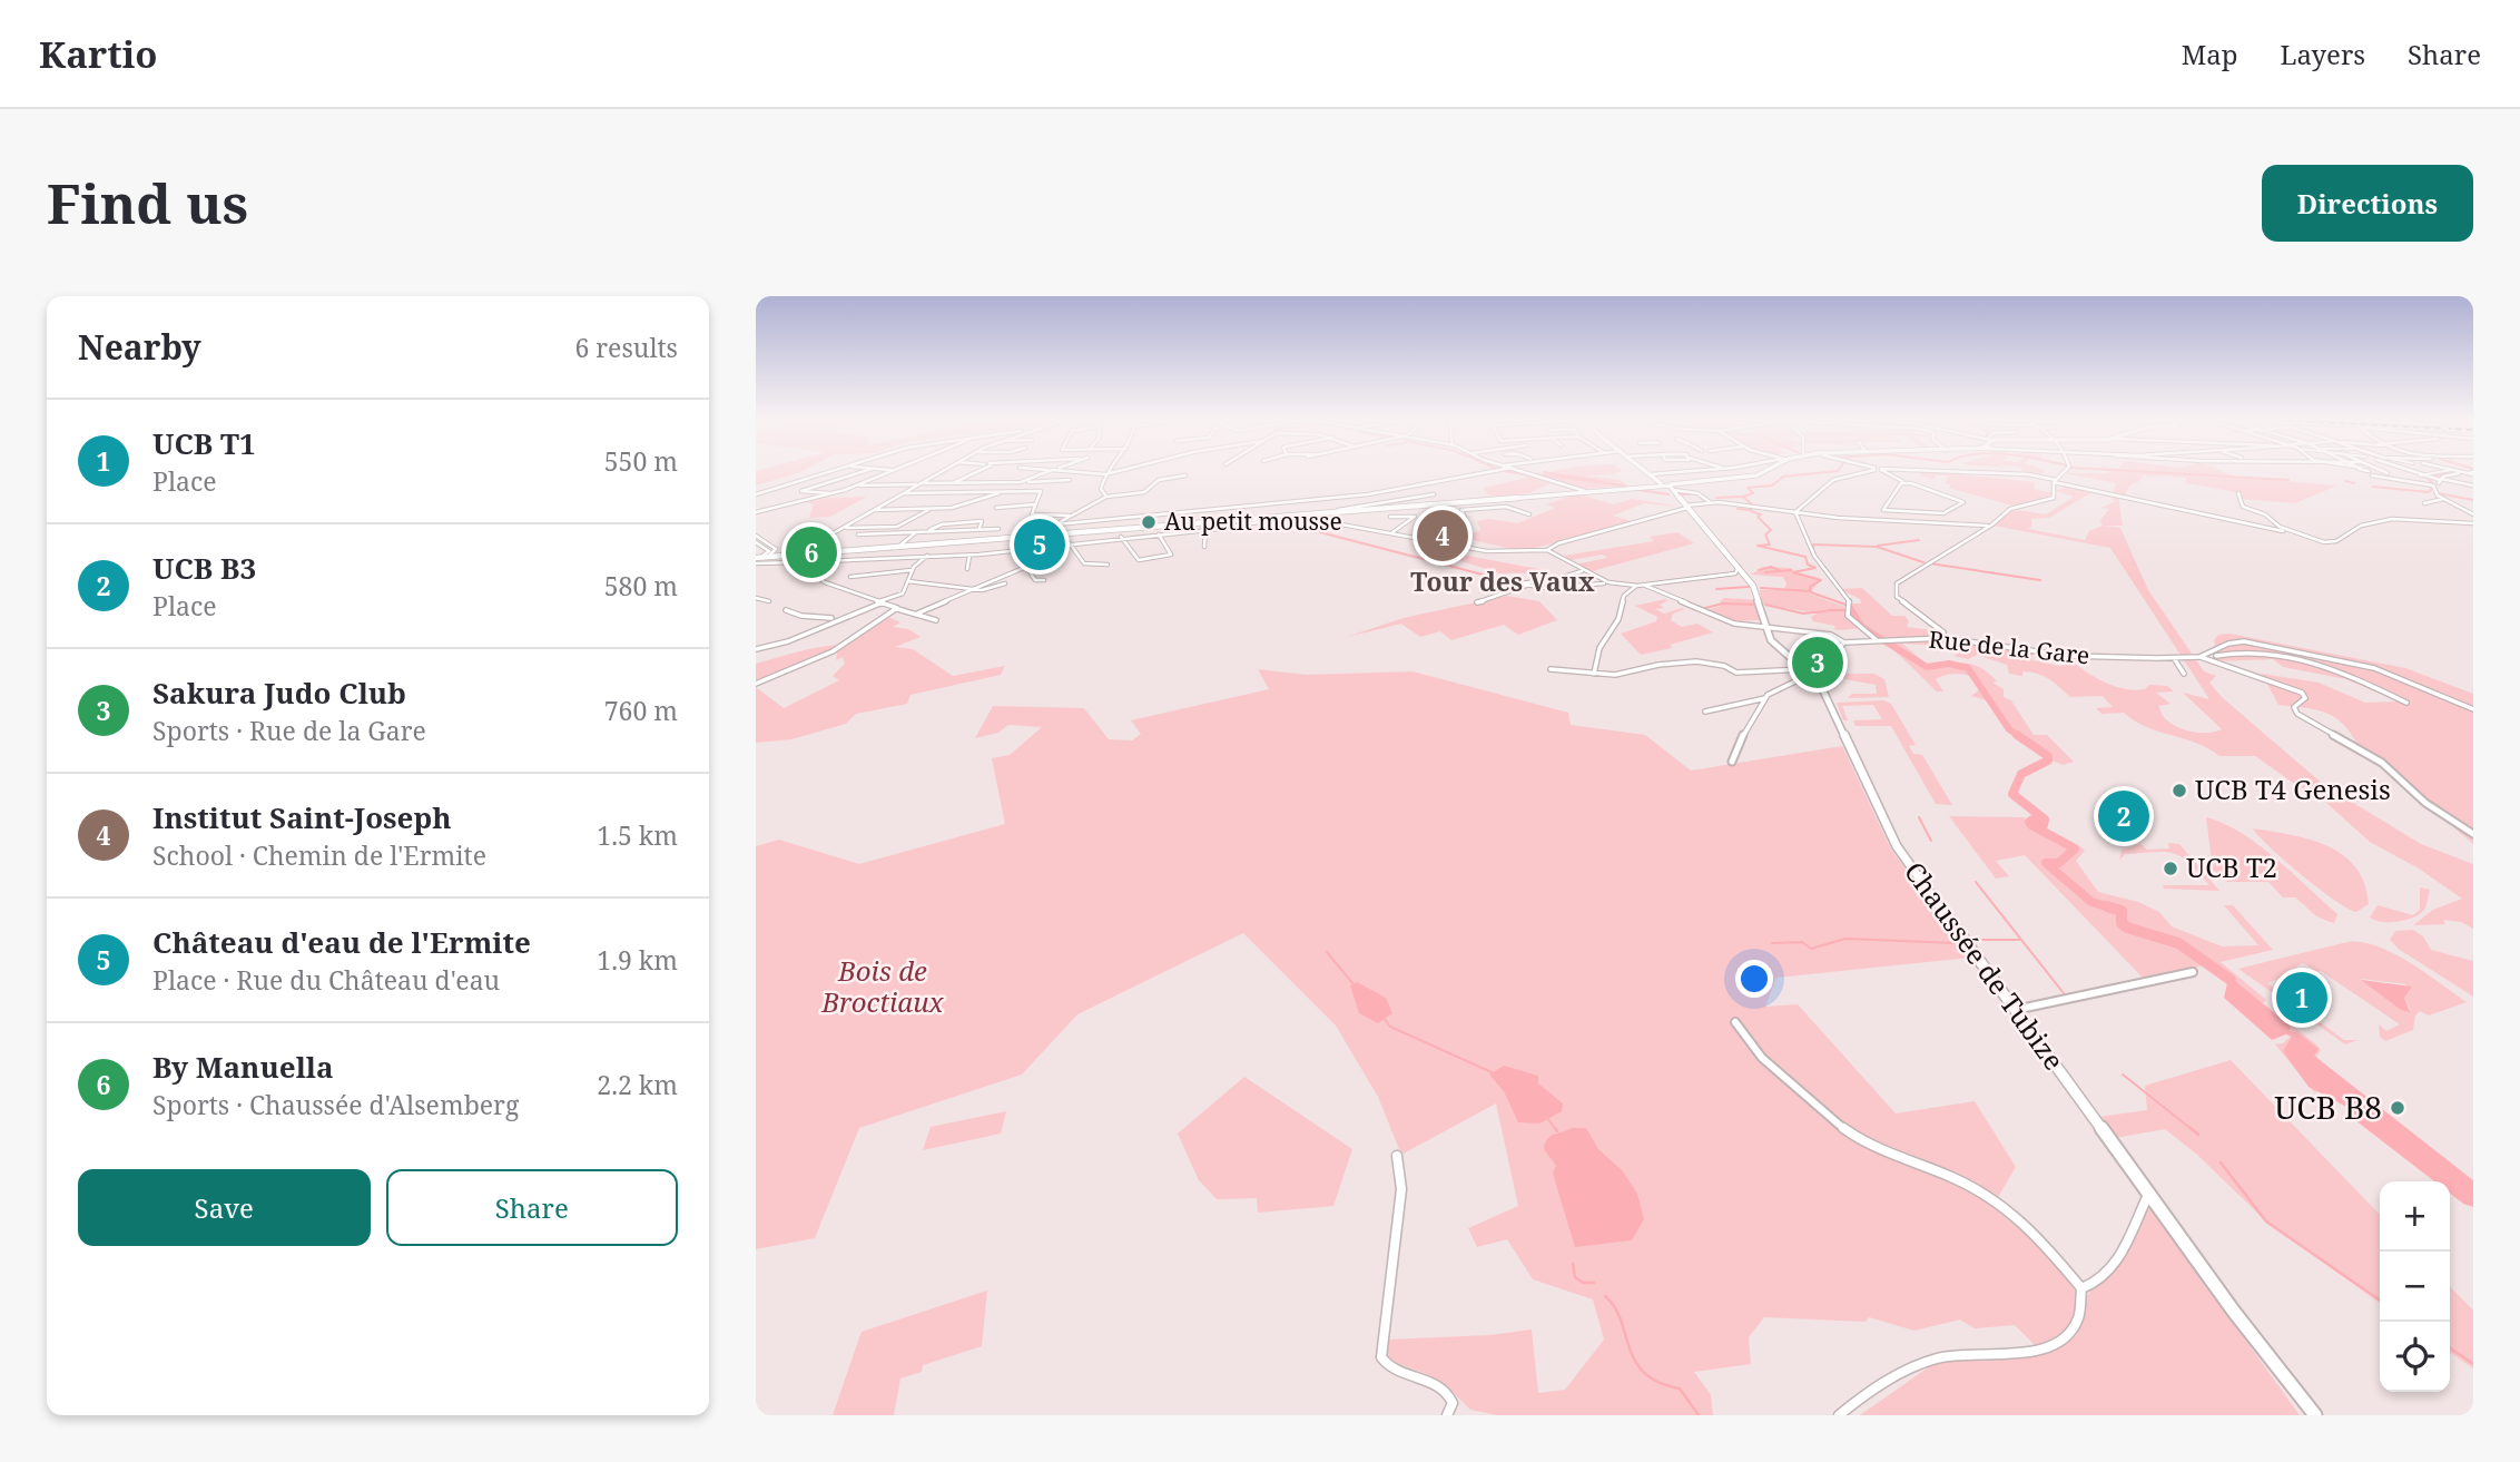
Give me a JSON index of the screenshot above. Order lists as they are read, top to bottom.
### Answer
{
  "streets": {
    "main road": ["Chaussée de Tubize"],
    "street": ["Rue de la Gare"]
  },
  "districts": ["Tour des Vaux"],
  "parks": ["Bois de Broctiaux"],
  "places": [
    "Au petit mousse",
    "UCB T4 Genesis",
    "UCB T2",
    "UCB B8"
  ],
  "page": {
    "header": "Kartio",
    "nav": ["Map", "Layers", "Share"],
    "buttons": [
      "Directions",
      ["Save", "Share"]
    ],
    "title": "Find us",
    "heading": ["Nearby", "6 results"],
    "list": [
      {
        "mark": "1",
        "name": "UCB T1",
        "note": "Place",
        "value": "550 m"
      },
      {
        "mark": "2",
        "name": "UCB B3",
        "note": "Place",
        "value": "580 m"
      },
      {
        "mark": "3",
        "name": "Sakura Judo Club",
        "note": "Sports · Rue de la Gare",
        "value": "760 m"
      },
      {
        "mark": "4",
        "name": "Institut Saint-Joseph",
        "note": "School · Chemin de l'Ermite",
        "value": "1.5 km"
      },
      {
        "mark": "5",
        "name": "Château d'eau de l'Ermite",
        "note": "Place · Rue du Château d'eau",
        "value": "1.9 km"
      },
      {
        "mark": "6",
        "name": "By Manuella",
        "note": "Sports · Chaussée d'Alsemberg",
        "value": "2.2 km"
      }
    ],
    "pins": [
      "4",
      "5",
      "6",
      "3",
      "2",
      "1"
    ],
    "map_buttons": ["+", "−"]
  }
}
